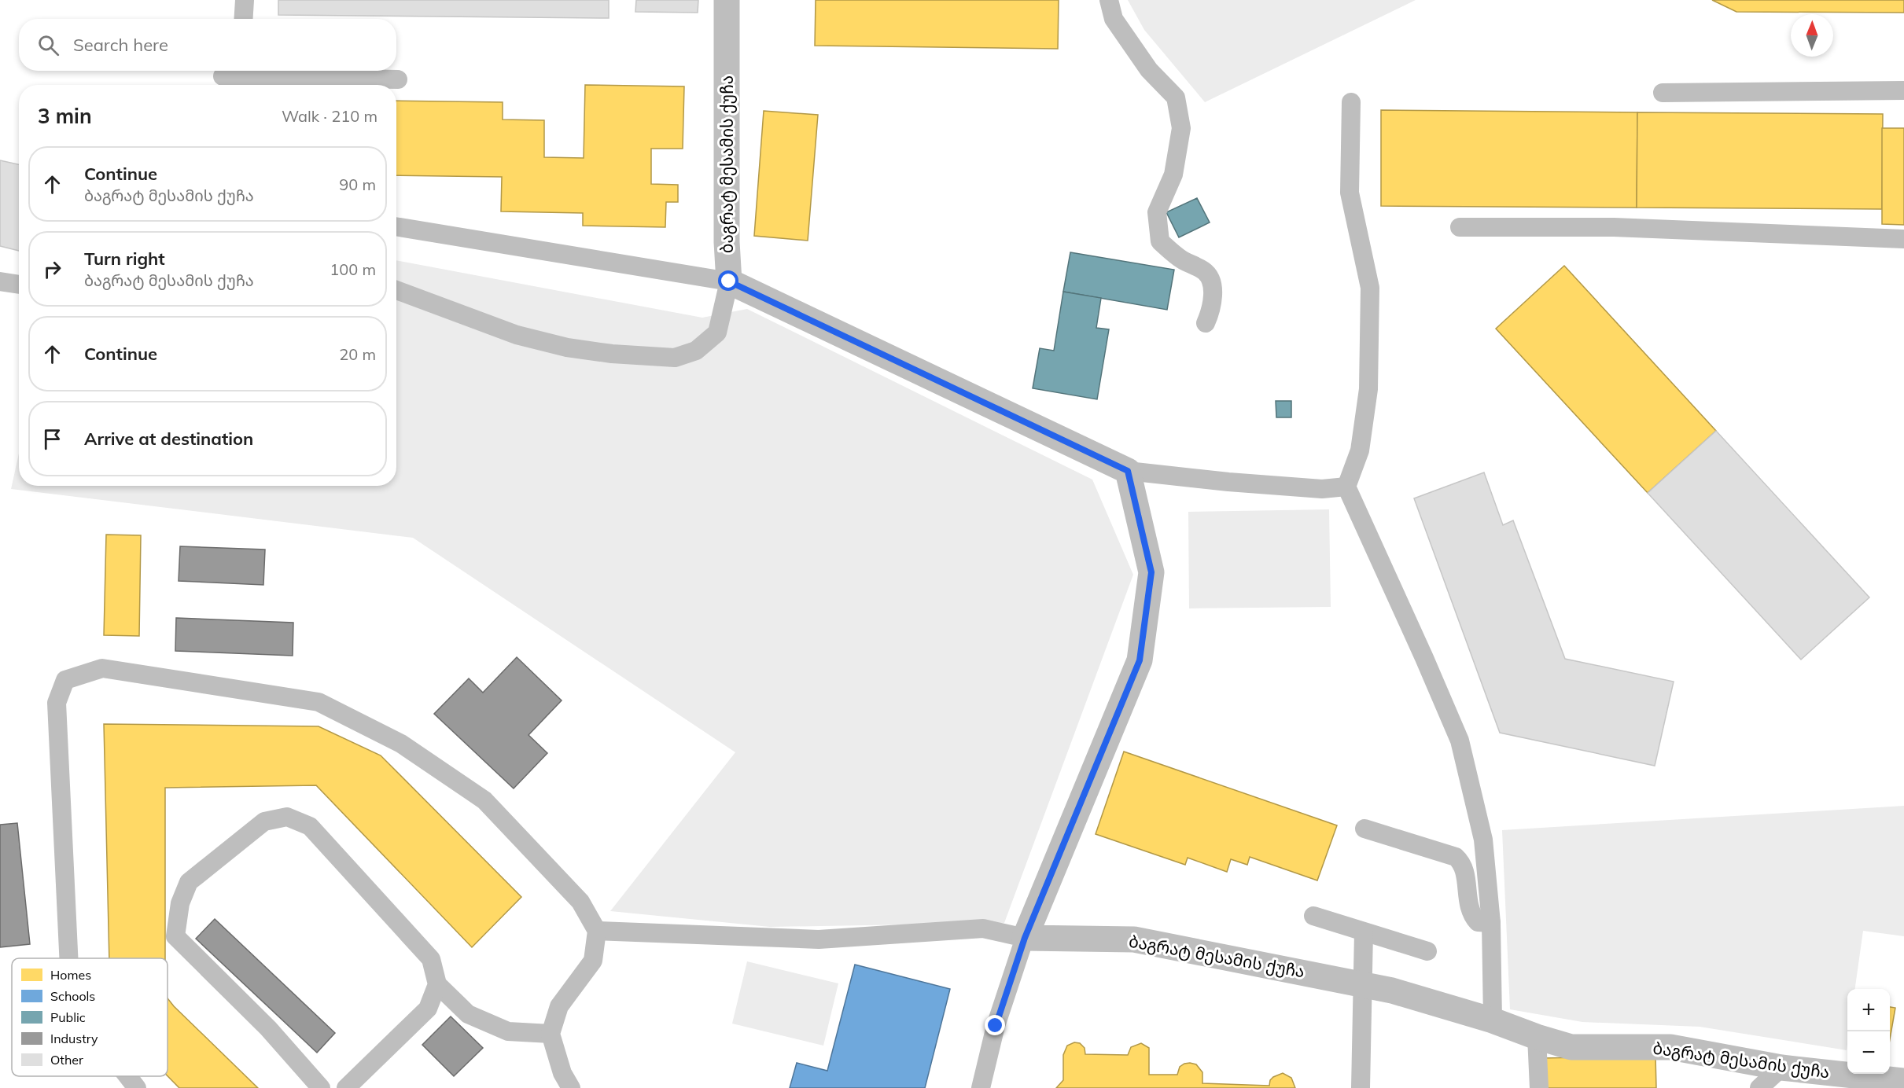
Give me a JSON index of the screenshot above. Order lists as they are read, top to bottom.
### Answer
{
  "streets": {
    "street": ["ბაგრატ მესამის ქუჩა"]
  },
  "legend": [
    "Homes",
    "Schools",
    "Public",
    "Industry",
    "Other"
  ],
  "north": "top",
  "page": {
    "search": "Search here",
    "heading": ["3 min", "Walk · 210 m"],
    "list": [
      ["Continue", "ბაგრატ მესამის ქუჩა", "90 m"],
      ["Turn right", "ბაგრატ მესამის ქუჩა", "100 m"],
      ["Continue", "20 m"],
      "Arrive at destination"
    ],
    "map_buttons": ["+", "−"]
  }
}
